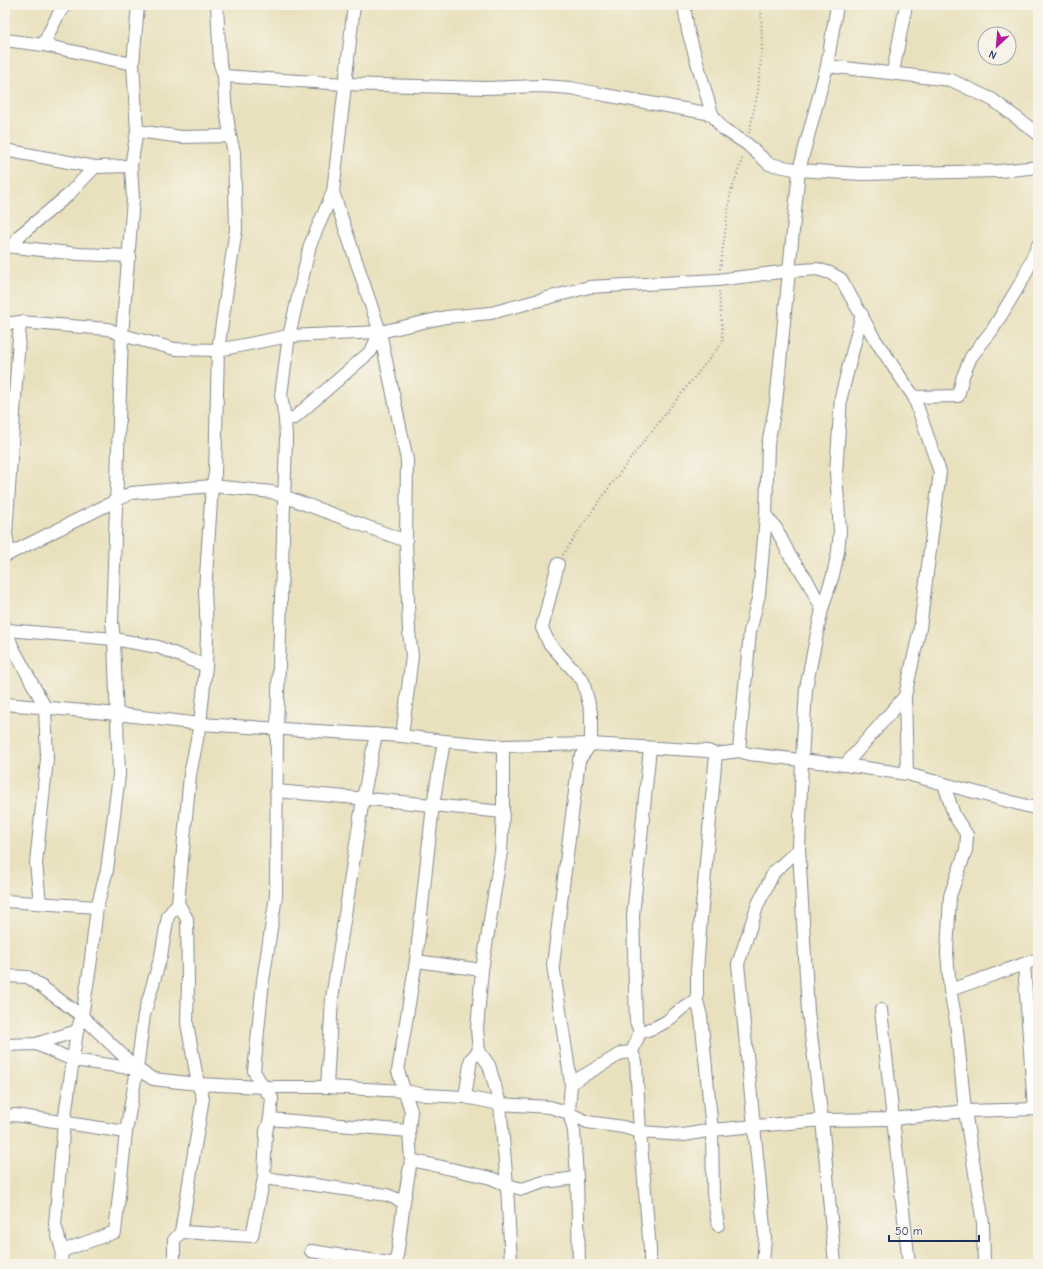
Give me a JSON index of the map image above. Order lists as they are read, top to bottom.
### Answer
{
  "scale_bar": "50 m",
  "north": "bottom left"
}
